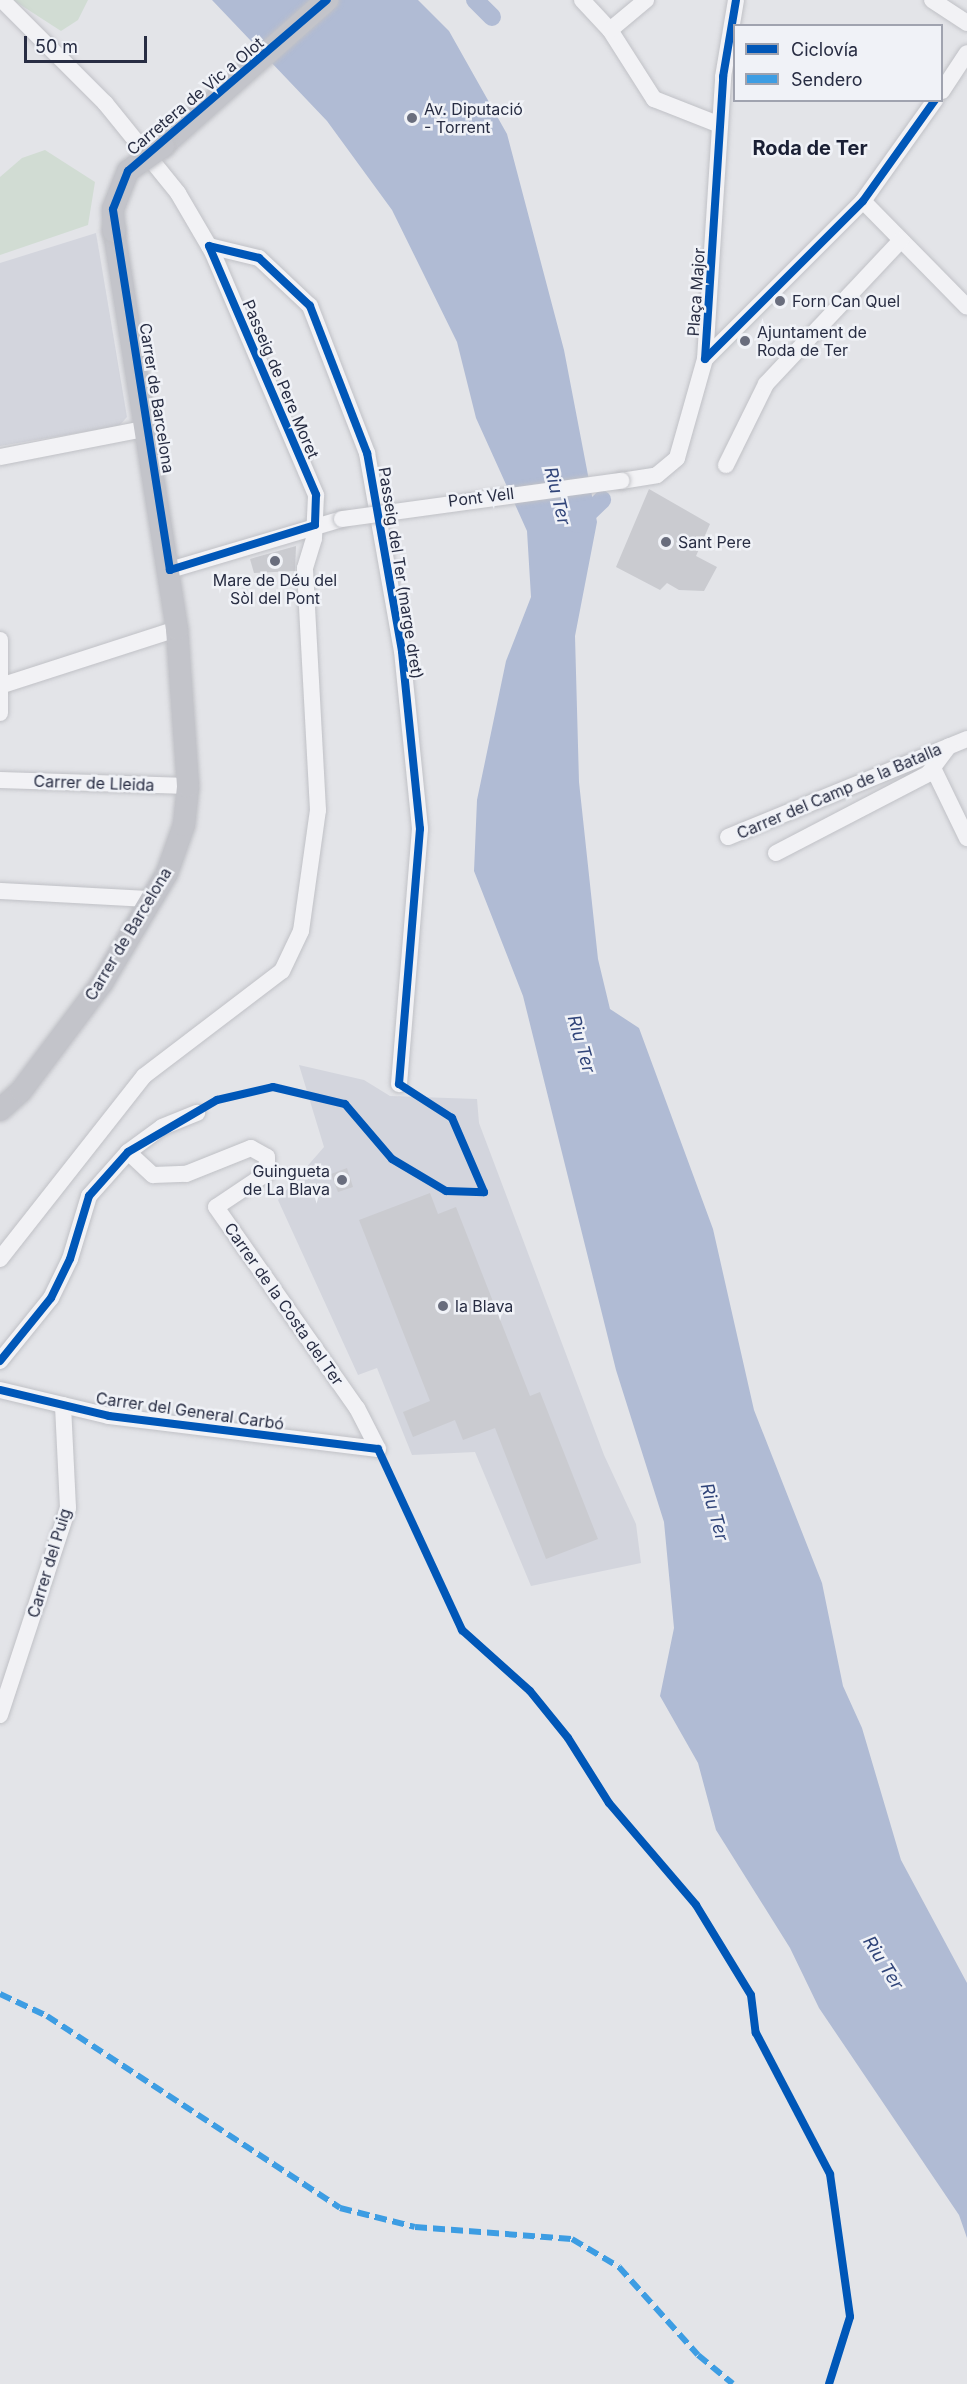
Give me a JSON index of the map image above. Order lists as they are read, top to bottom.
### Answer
{
  "streets": {
    "street": [
      "Carretera de Vic a Olot",
      "Plaça Major",
      "Passeig de Pere Moret",
      "Carrer de Barcelona",
      "Pont Vell",
      "Passeig del Ter (marge dret)",
      "Carrer de Lleida",
      "Carrer del Camp de la Batalla",
      "Carrer de la Costa del Ter",
      "Carrer del General Carbó",
      "Carrer del Puig"
    ]
  },
  "crossings": [
    ["Carretera de Vic a Olot", "Carrer de Barcelona"],
    ["Plaça Major", "Pont Vell"],
    ["Passeig de Pere Moret", "Pont Vell"],
    ["Passeig de Pere Moret", "Passeig del Ter (marge dret)"],
    ["Carrer de Barcelona", "Pont Vell"],
    ["Carrer de Barcelona", "Carrer de Lleida"],
    ["Carrer de la Costa del Ter", "Carrer del General Carbó"],
    ["Carrer del General Carbó", "Carrer del Puig"]
  ],
  "districts": ["Roda de Ter"],
  "water": ["Riu Ter"],
  "places": [
    "Av. Diputació - Torrent",
    "Forn Can Quel",
    "Ajuntament de Roda de Ter",
    "Sant Pere",
    "Mare de Déu del Sòl del Pont",
    "Guingueta de La Blava",
    "la Blava"
  ],
  "legend": ["Ciclovía", "Sendero"],
  "scale_bar": "50 m"
}
